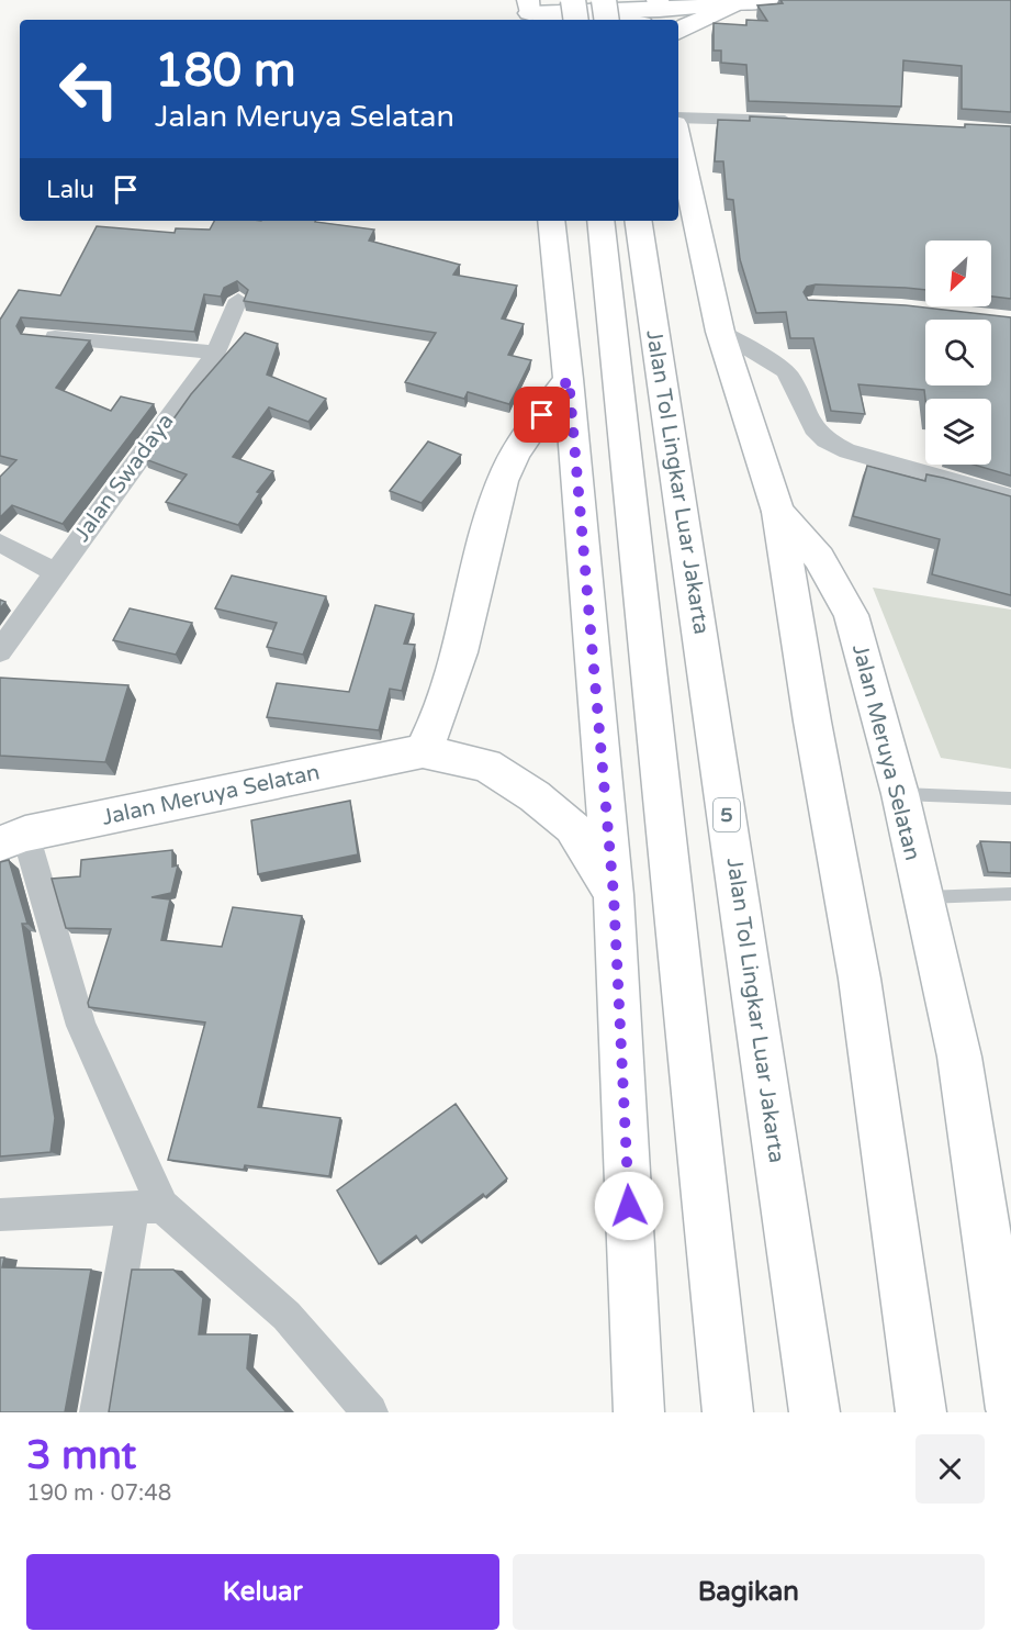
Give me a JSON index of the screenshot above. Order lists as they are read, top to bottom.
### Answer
{
  "streets": {
    "main road": ["Jalan Tol Lingkar Luar Jakarta", "Jalan Meruya Selatan", "5"],
    "street": ["Jalan Swadaya"]
  },
  "north": "bottom left",
  "page": {
    "turn": ["180 m", "Jalan Meruya Selatan"],
    "then": "Lalu",
    "heading": ["3 mnt", "190 m · 07:48"],
    "buttons": ["Keluar", "Bagikan"]
  }
}
